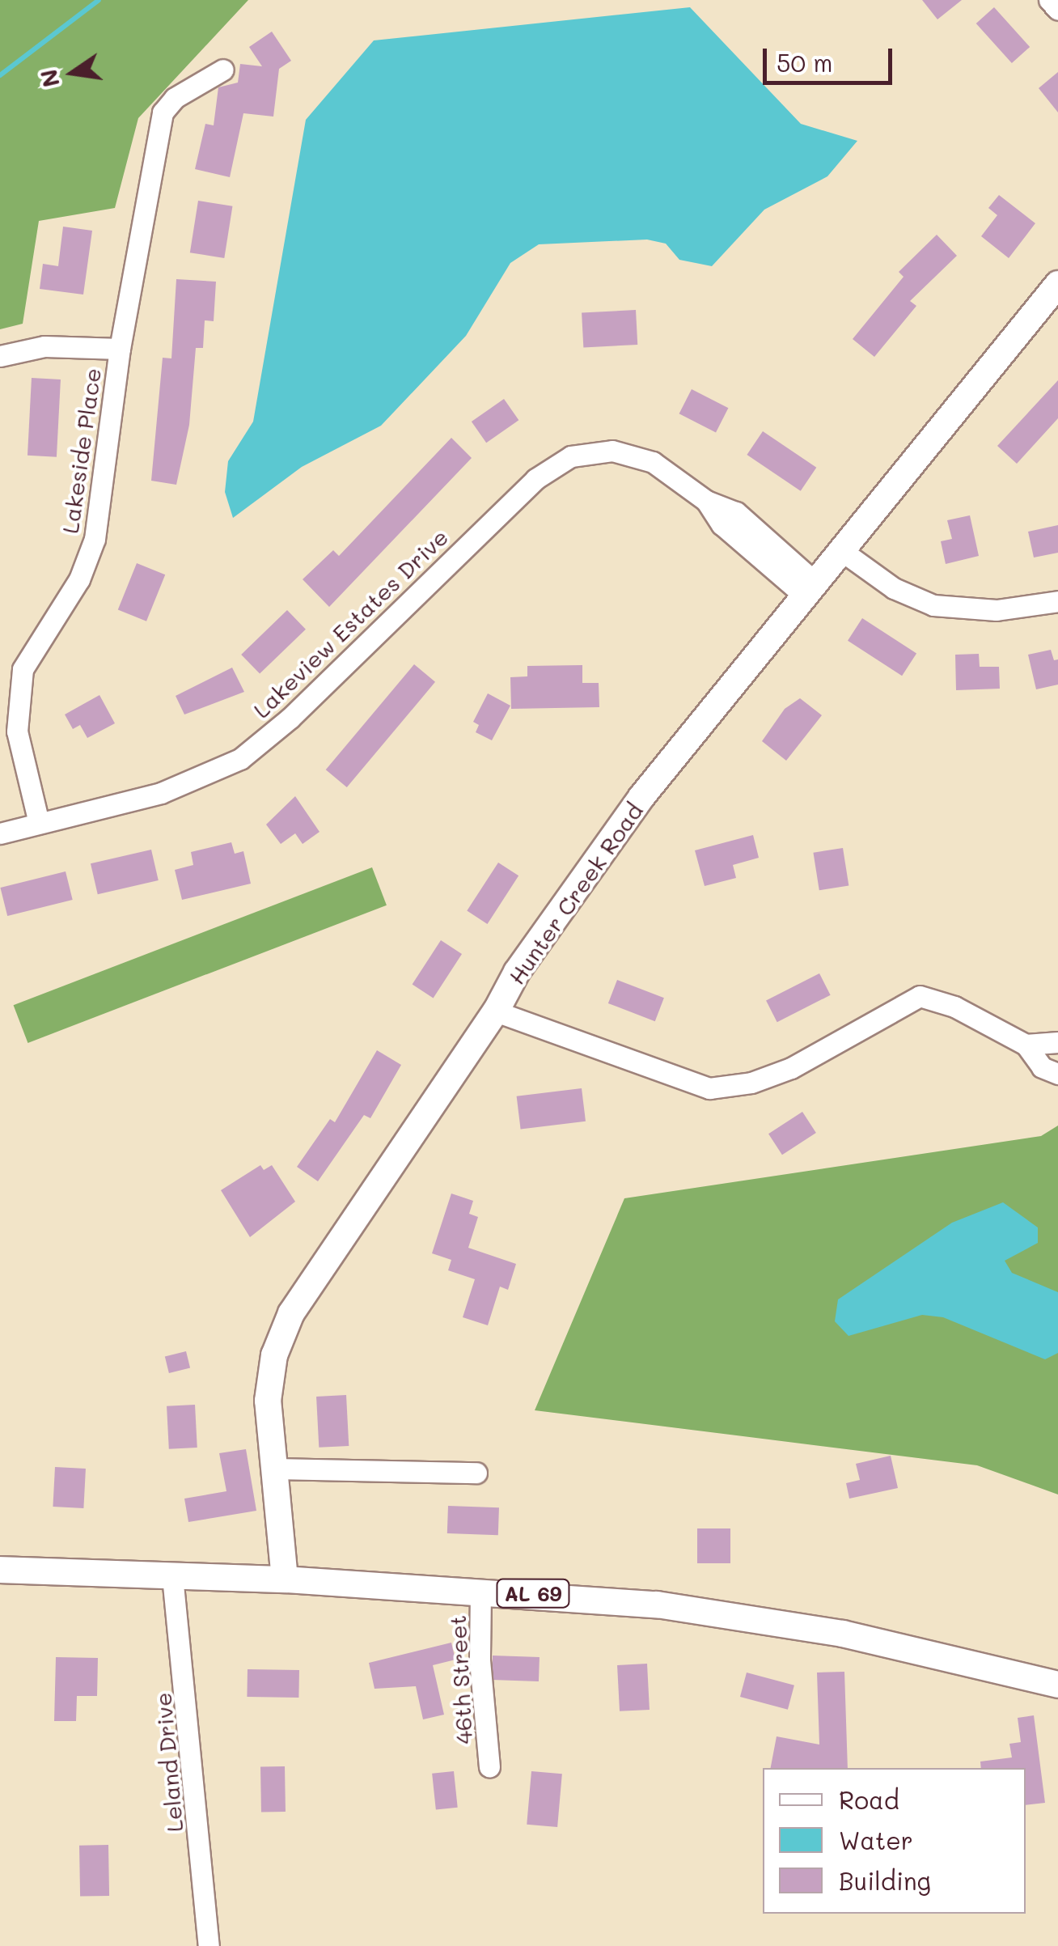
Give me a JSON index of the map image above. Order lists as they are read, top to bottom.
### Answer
{
  "streets": {
    "main road": ["Hunter Creek Road", "AL 69"],
    "street": [
      "Lakeside Place",
      "Lakeview Estates Drive",
      "46th Street",
      "Leland Drive"
    ]
  },
  "crossings": [
    ["Lakeside Place", "Lakeview Estates Drive"],
    ["Lakeview Estates Drive", "Hunter Creek Road"],
    ["Hunter Creek Road", "AL 69"],
    ["AL 69", "46th Street"],
    ["AL 69", "Leland Drive"]
  ],
  "legend": ["Road", "Water", "Building"],
  "scale_bar": "50 m",
  "north": "left"
}
